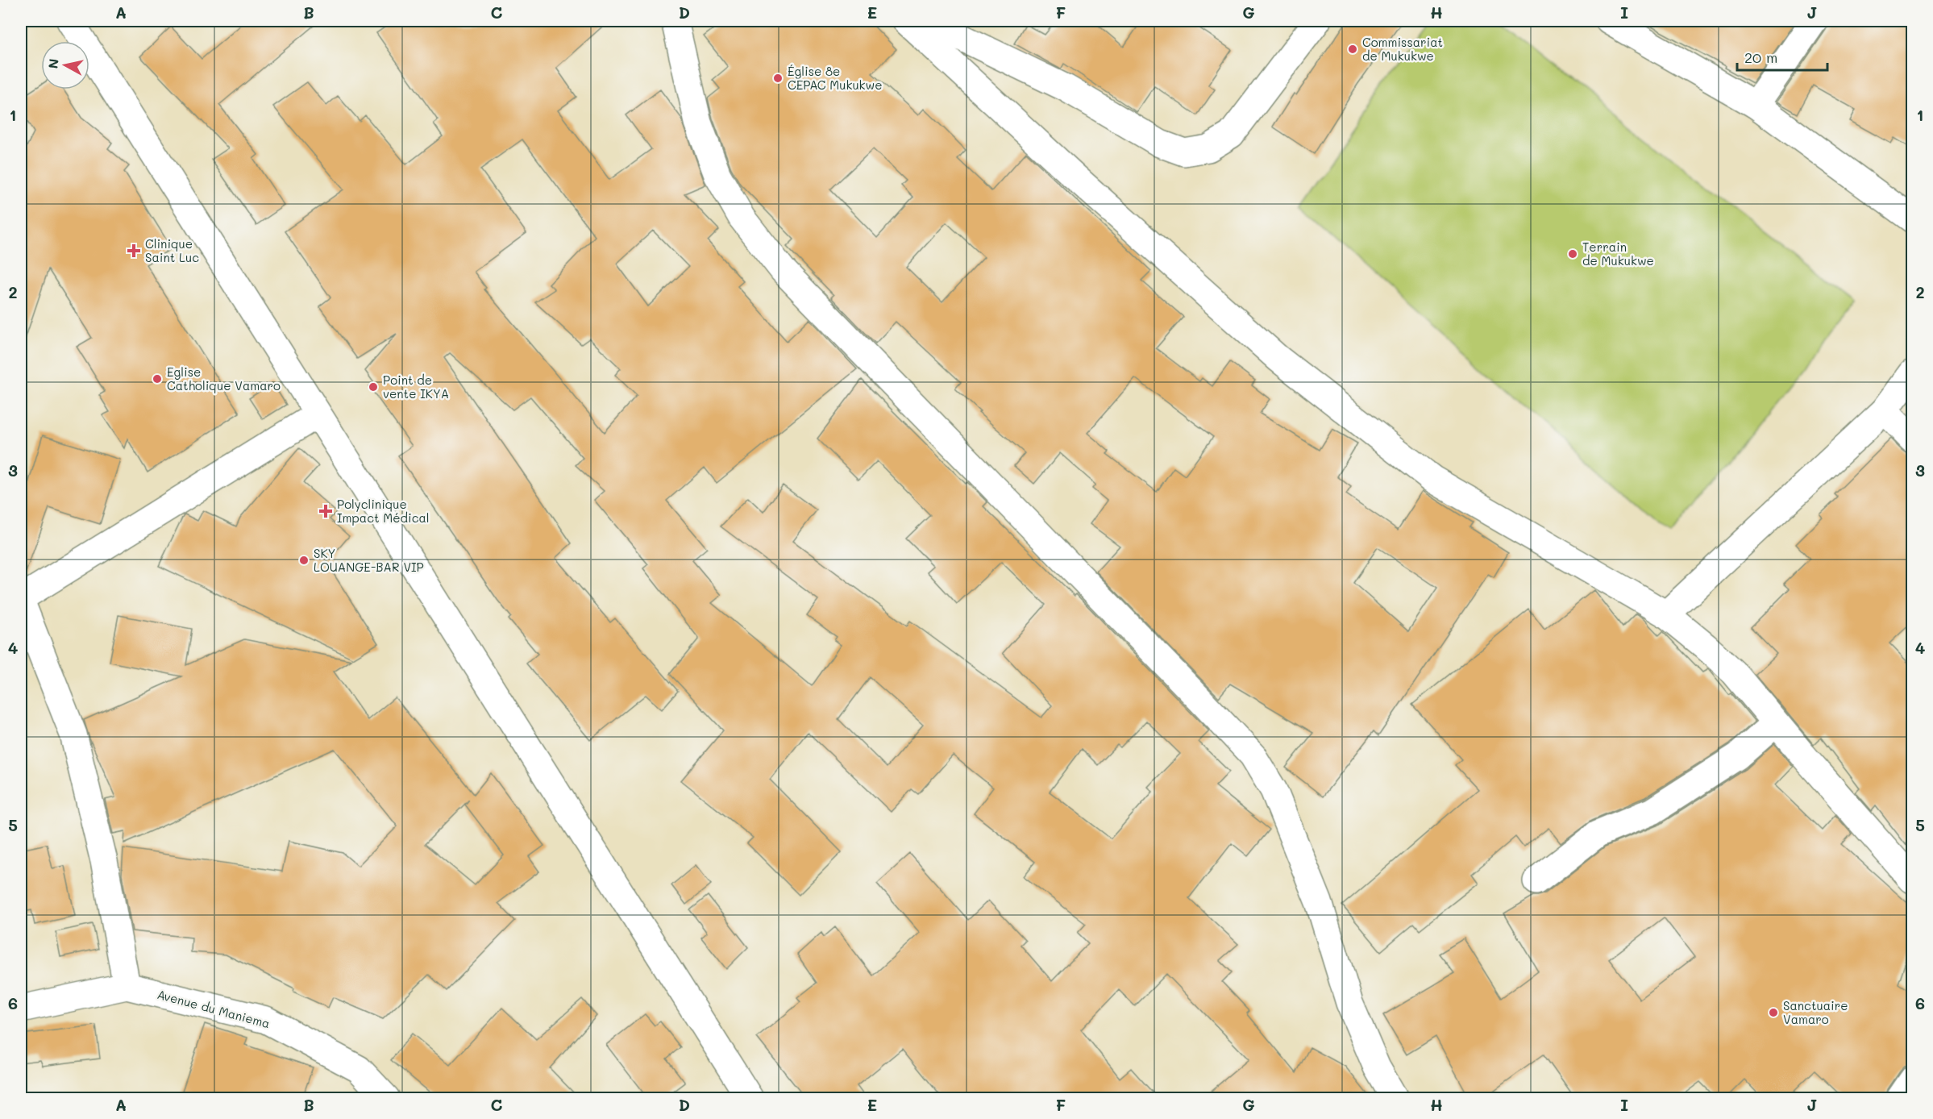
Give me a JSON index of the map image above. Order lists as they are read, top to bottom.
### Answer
{
  "streets": {
    "street": ["Avenue du Maniema"]
  },
  "places": {
    "other": [
      "Commissariat de Mukukwe",
      "Église 8e CEPAC Mukukwe",
      "Terrain de Mukukwe",
      "Eglise Catholique Vamaro",
      "Point de vente IKYA",
      "SKY LOUANGE-BAR VIP",
      "Sanctuaire Vamaro"
    ],
    "health": ["Clinique Saint Luc", "Polyclinique Impact Médical"]
  },
  "scale_bar": "20 m",
  "north": "left",
  "grid": {
    "columns": [
      "A",
      "B",
      "C",
      "D",
      "E",
      "F",
      "G",
      "H",
      "I",
      "J"
    ],
    "rows": [
      "1",
      "2",
      "3",
      "4",
      "5",
      "6"
    ]
  }
}
